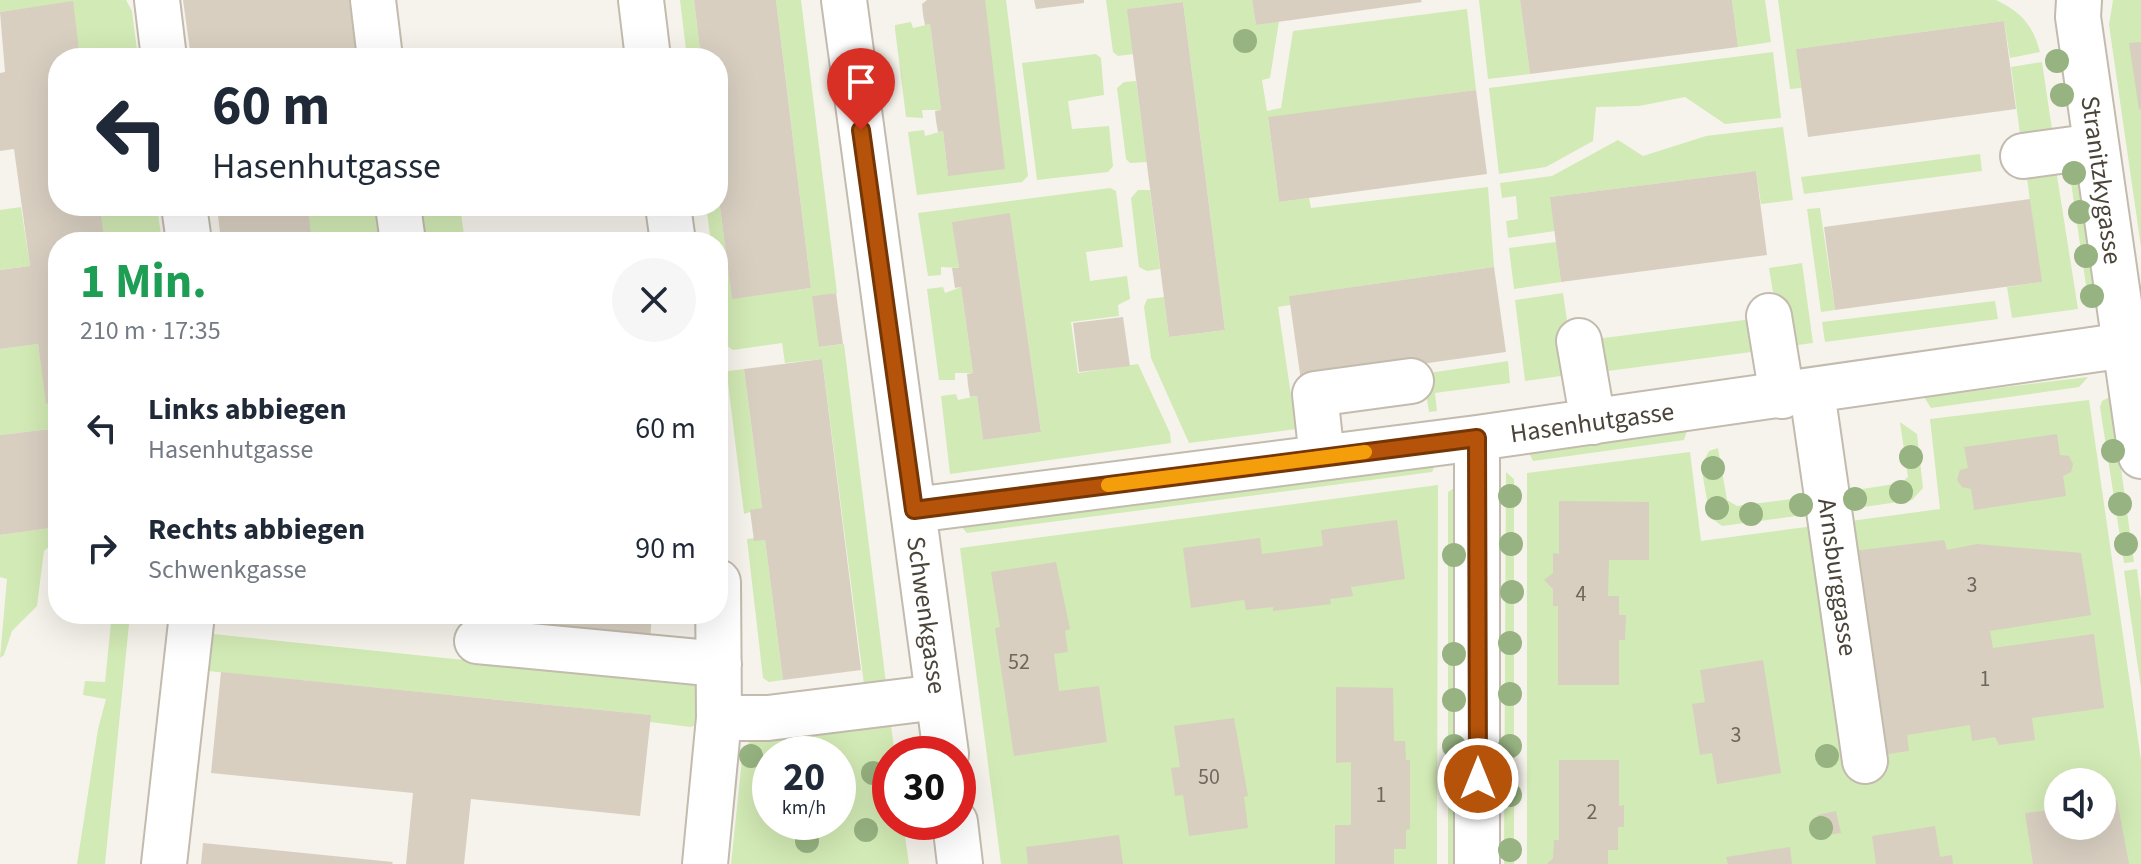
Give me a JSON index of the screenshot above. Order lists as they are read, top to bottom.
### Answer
{
  "streets": {
    "street": [
      "Stranitzkygasse",
      "Hasenhutgasse",
      "Arnsburggasse",
      "Schwenkgasse"
    ]
  },
  "crossings": [
    ["Stranitzkygasse", "Hasenhutgasse"],
    ["Hasenhutgasse", "Arnsburggasse"],
    ["Hasenhutgasse", "Schwenkgasse"]
  ],
  "house_numbers": [
    "3",
    "4",
    "52",
    "1",
    "3",
    "50",
    "1",
    "2"
  ],
  "page": {
    "turn": ["60 m", "Hasenhutgasse"],
    "heading": ["1 Min.", "210 m · 17:35"],
    "list": [
      {
        "name": "Links abbiegen",
        "note": "Hasenhutgasse",
        "value": "60 m"
      },
      {
        "name": "Rechts abbiegen",
        "note": "Schwenkgasse",
        "value": "90 m"
      }
    ],
    "speed": "20 km/h",
    "limit": "30"
  }
}
